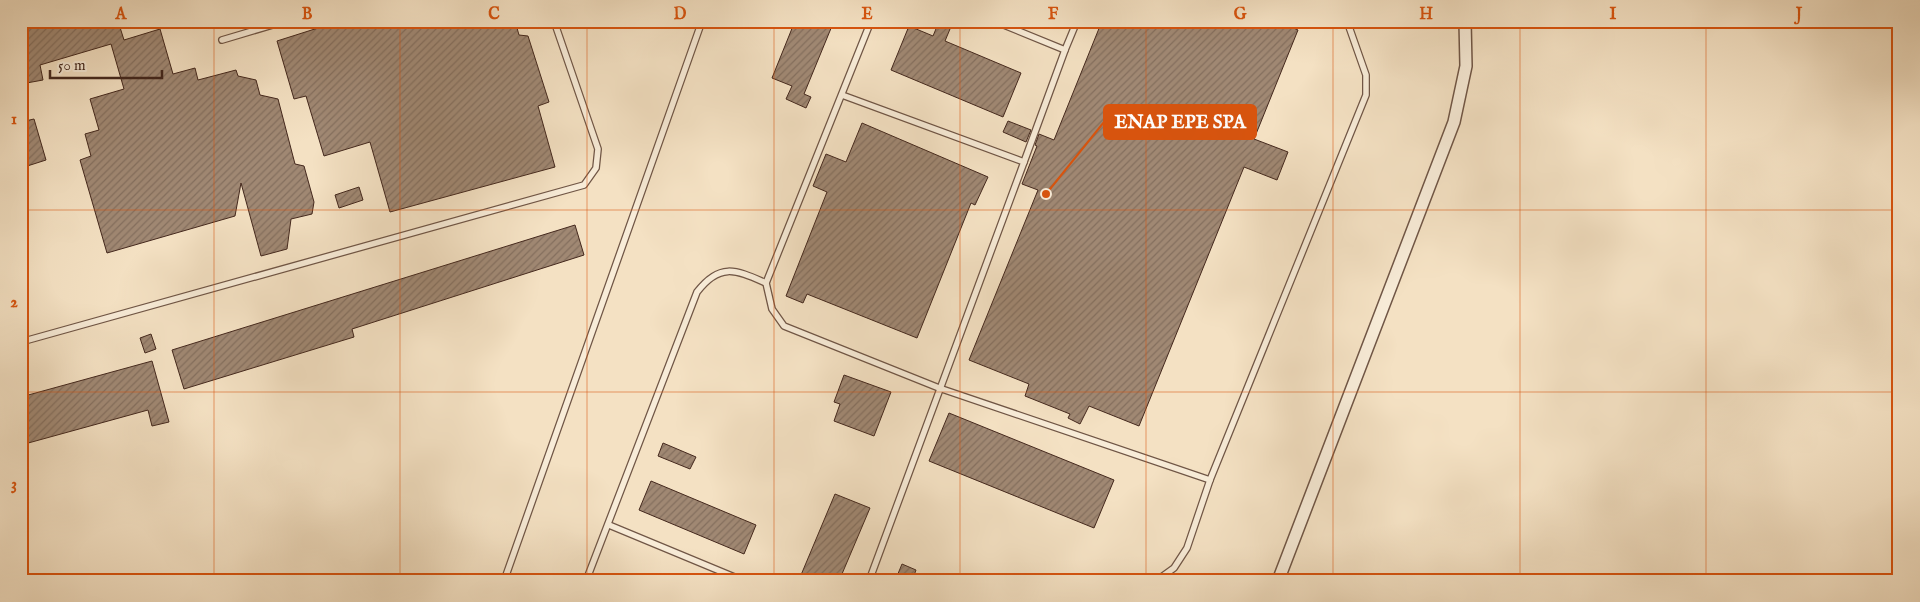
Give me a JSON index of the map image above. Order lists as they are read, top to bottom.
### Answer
{
  "places": ["ENAP EPE SPA"],
  "scale_bar": "50 m",
  "grid": {
    "columns": [
      "A",
      "B",
      "C",
      "D",
      "E",
      "F",
      "G",
      "H",
      "I",
      "J"
    ],
    "rows": ["1", "2", "3"]
  }
}
